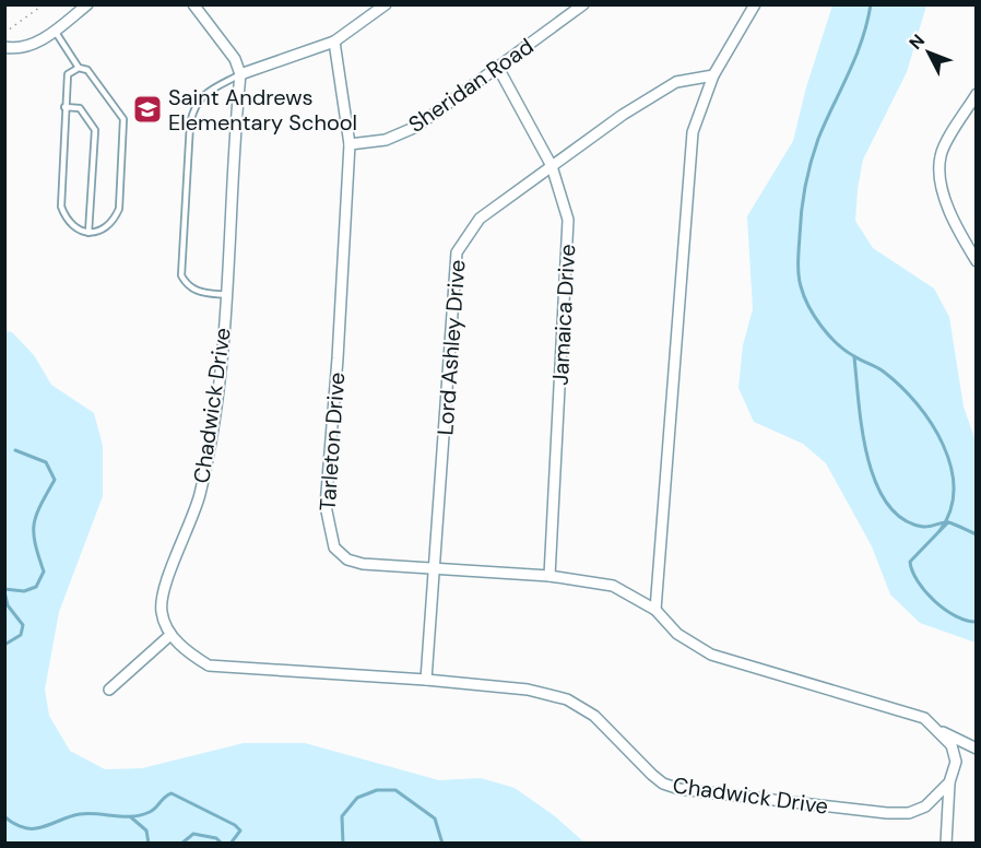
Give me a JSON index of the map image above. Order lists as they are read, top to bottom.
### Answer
{
  "streets": {
    "street": [
      "Sheridan Road",
      "Jamaica Drive",
      "Lord Ashley Drive",
      "Chadwick Drive",
      "Tarleton Drive"
    ]
  },
  "crossings": [
    ["Sheridan Road", "Jamaica Drive"],
    ["Sheridan Road", "Tarleton Drive"],
    ["Jamaica Drive", "Lord Ashley Drive"],
    ["Jamaica Drive", "Tarleton Drive"],
    ["Lord Ashley Drive", "Chadwick Drive"],
    ["Lord Ashley Drive", "Tarleton Drive"]
  ],
  "places": {
    "school or university": ["Saint Andrews Elementary School"]
  },
  "north": "top left"
}
